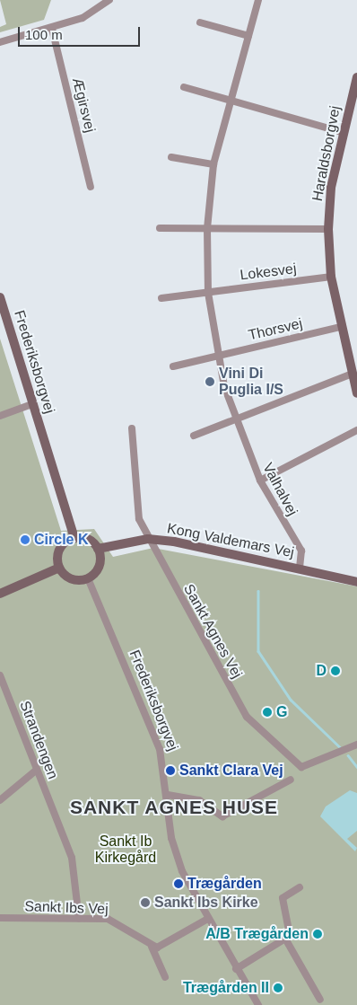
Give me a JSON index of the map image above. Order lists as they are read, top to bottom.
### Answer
{
  "streets": {
    "street": [
      "Ægirsvej",
      "Haraldsborgvej",
      "Lokesvej",
      "Thorsvej",
      "Frederiksborgvej",
      "Valhalvej",
      "Kong Valdemars Vej",
      "Sankt Agnes Vej",
      "Strandengen",
      "Sankt Ibs Vej"
    ]
  },
  "crossings": [
    ["Haraldsborgvej", "Lokesvej"],
    ["Haraldsborgvej", "Thorsvej"],
    ["Lokesvej", "Valhalvej"],
    ["Thorsvej", "Valhalvej"],
    ["Frederiksborgvej", "Kong Valdemars Vej"],
    ["Valhalvej", "Kong Valdemars Vej"],
    ["Kong Valdemars Vej", "Sankt Agnes Vej"],
    ["Strandengen", "Sankt Ibs Vej"]
  ],
  "districts": ["SANKT AGNES HUSE"],
  "parks": ["Sankt Ib Kirkegård"],
  "places": [
    "Vini Di Puglia I/S",
    "Circle K",
    "D",
    "G",
    "Sankt Clara Vej",
    "Trægården",
    "Sankt Ibs Kirke",
    "A/B Trægården",
    "Trægården II"
  ],
  "scale_bar": "100 m"
}
